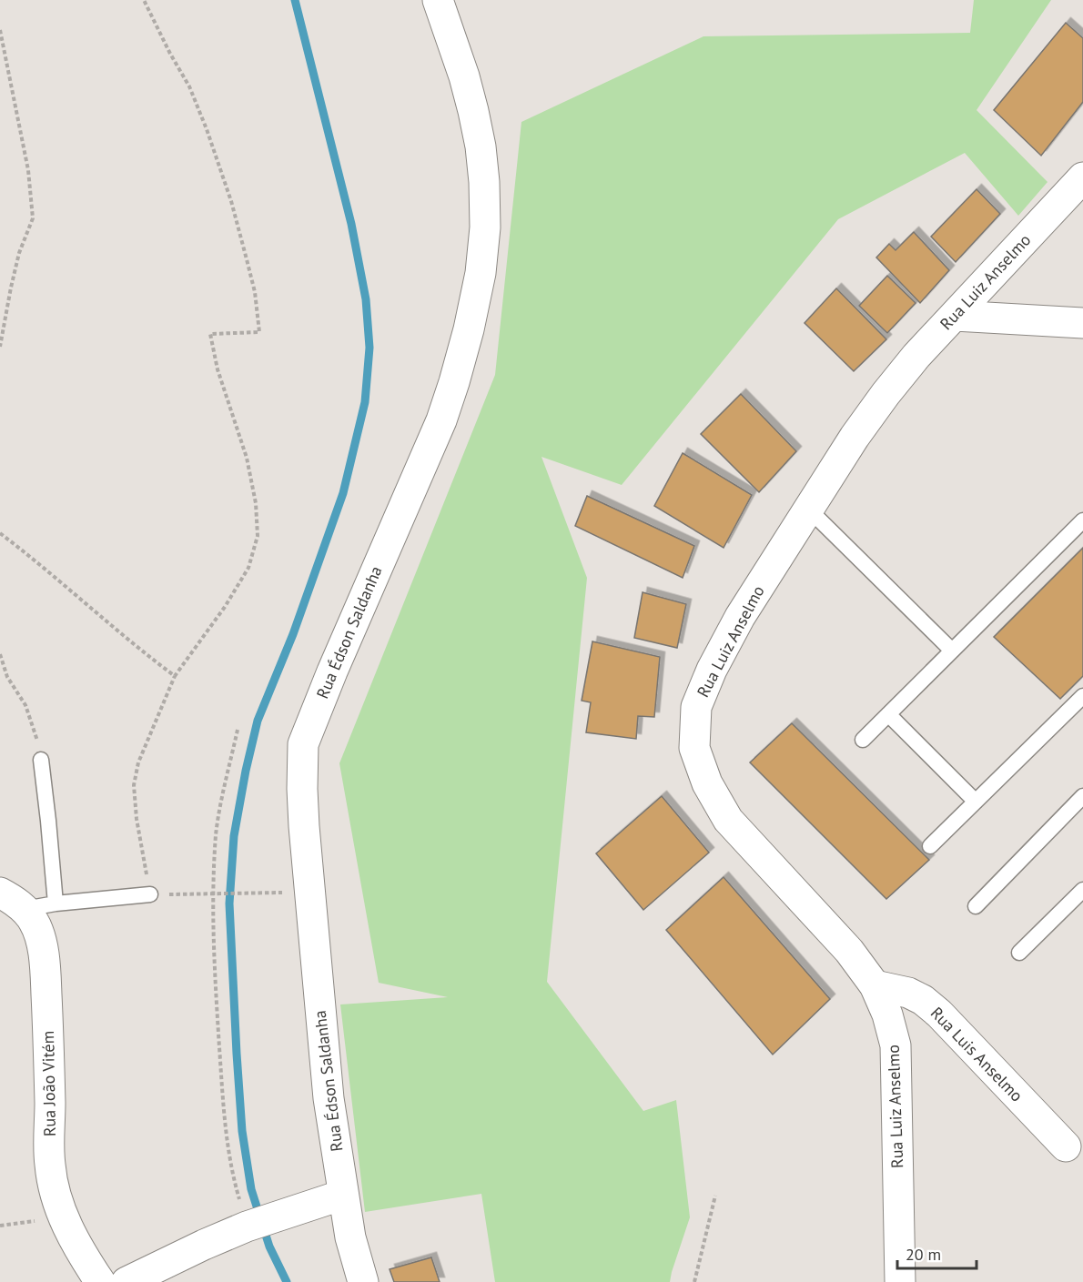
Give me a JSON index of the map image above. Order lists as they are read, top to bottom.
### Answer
{
  "streets": {
    "street": [
      "Rua Luiz Anselmo",
      "Rua Édson Saldanha",
      "Rua Luis Anselmo",
      "Rua João Vitém"
    ]
  },
  "crossings": [
    ["Rua Luiz Anselmo", "Rua Luis Anselmo"]
  ],
  "scale_bar": "20 m"
}
